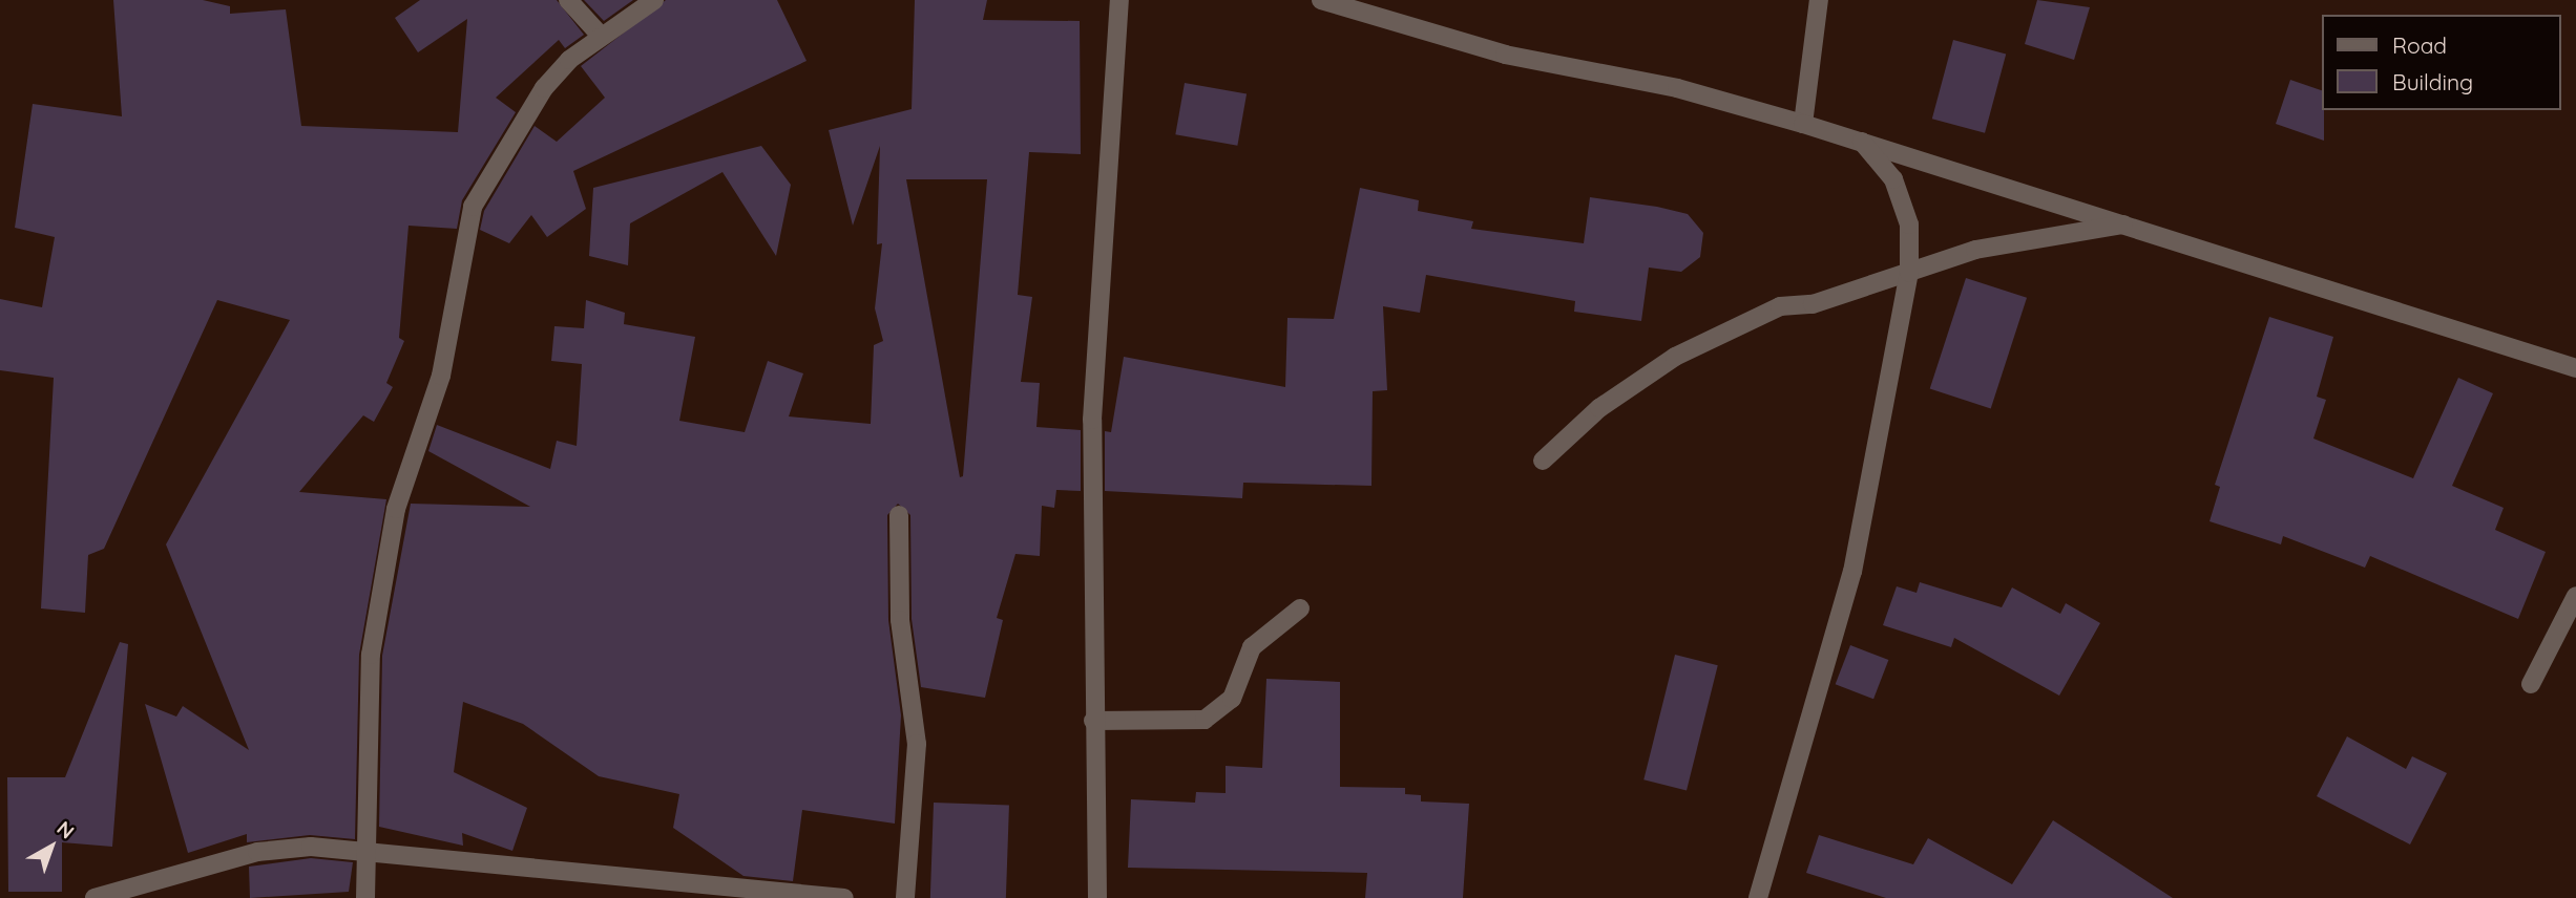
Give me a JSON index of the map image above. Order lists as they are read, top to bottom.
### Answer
{
  "legend": ["Road", "Building"],
  "north": "top right"
}
